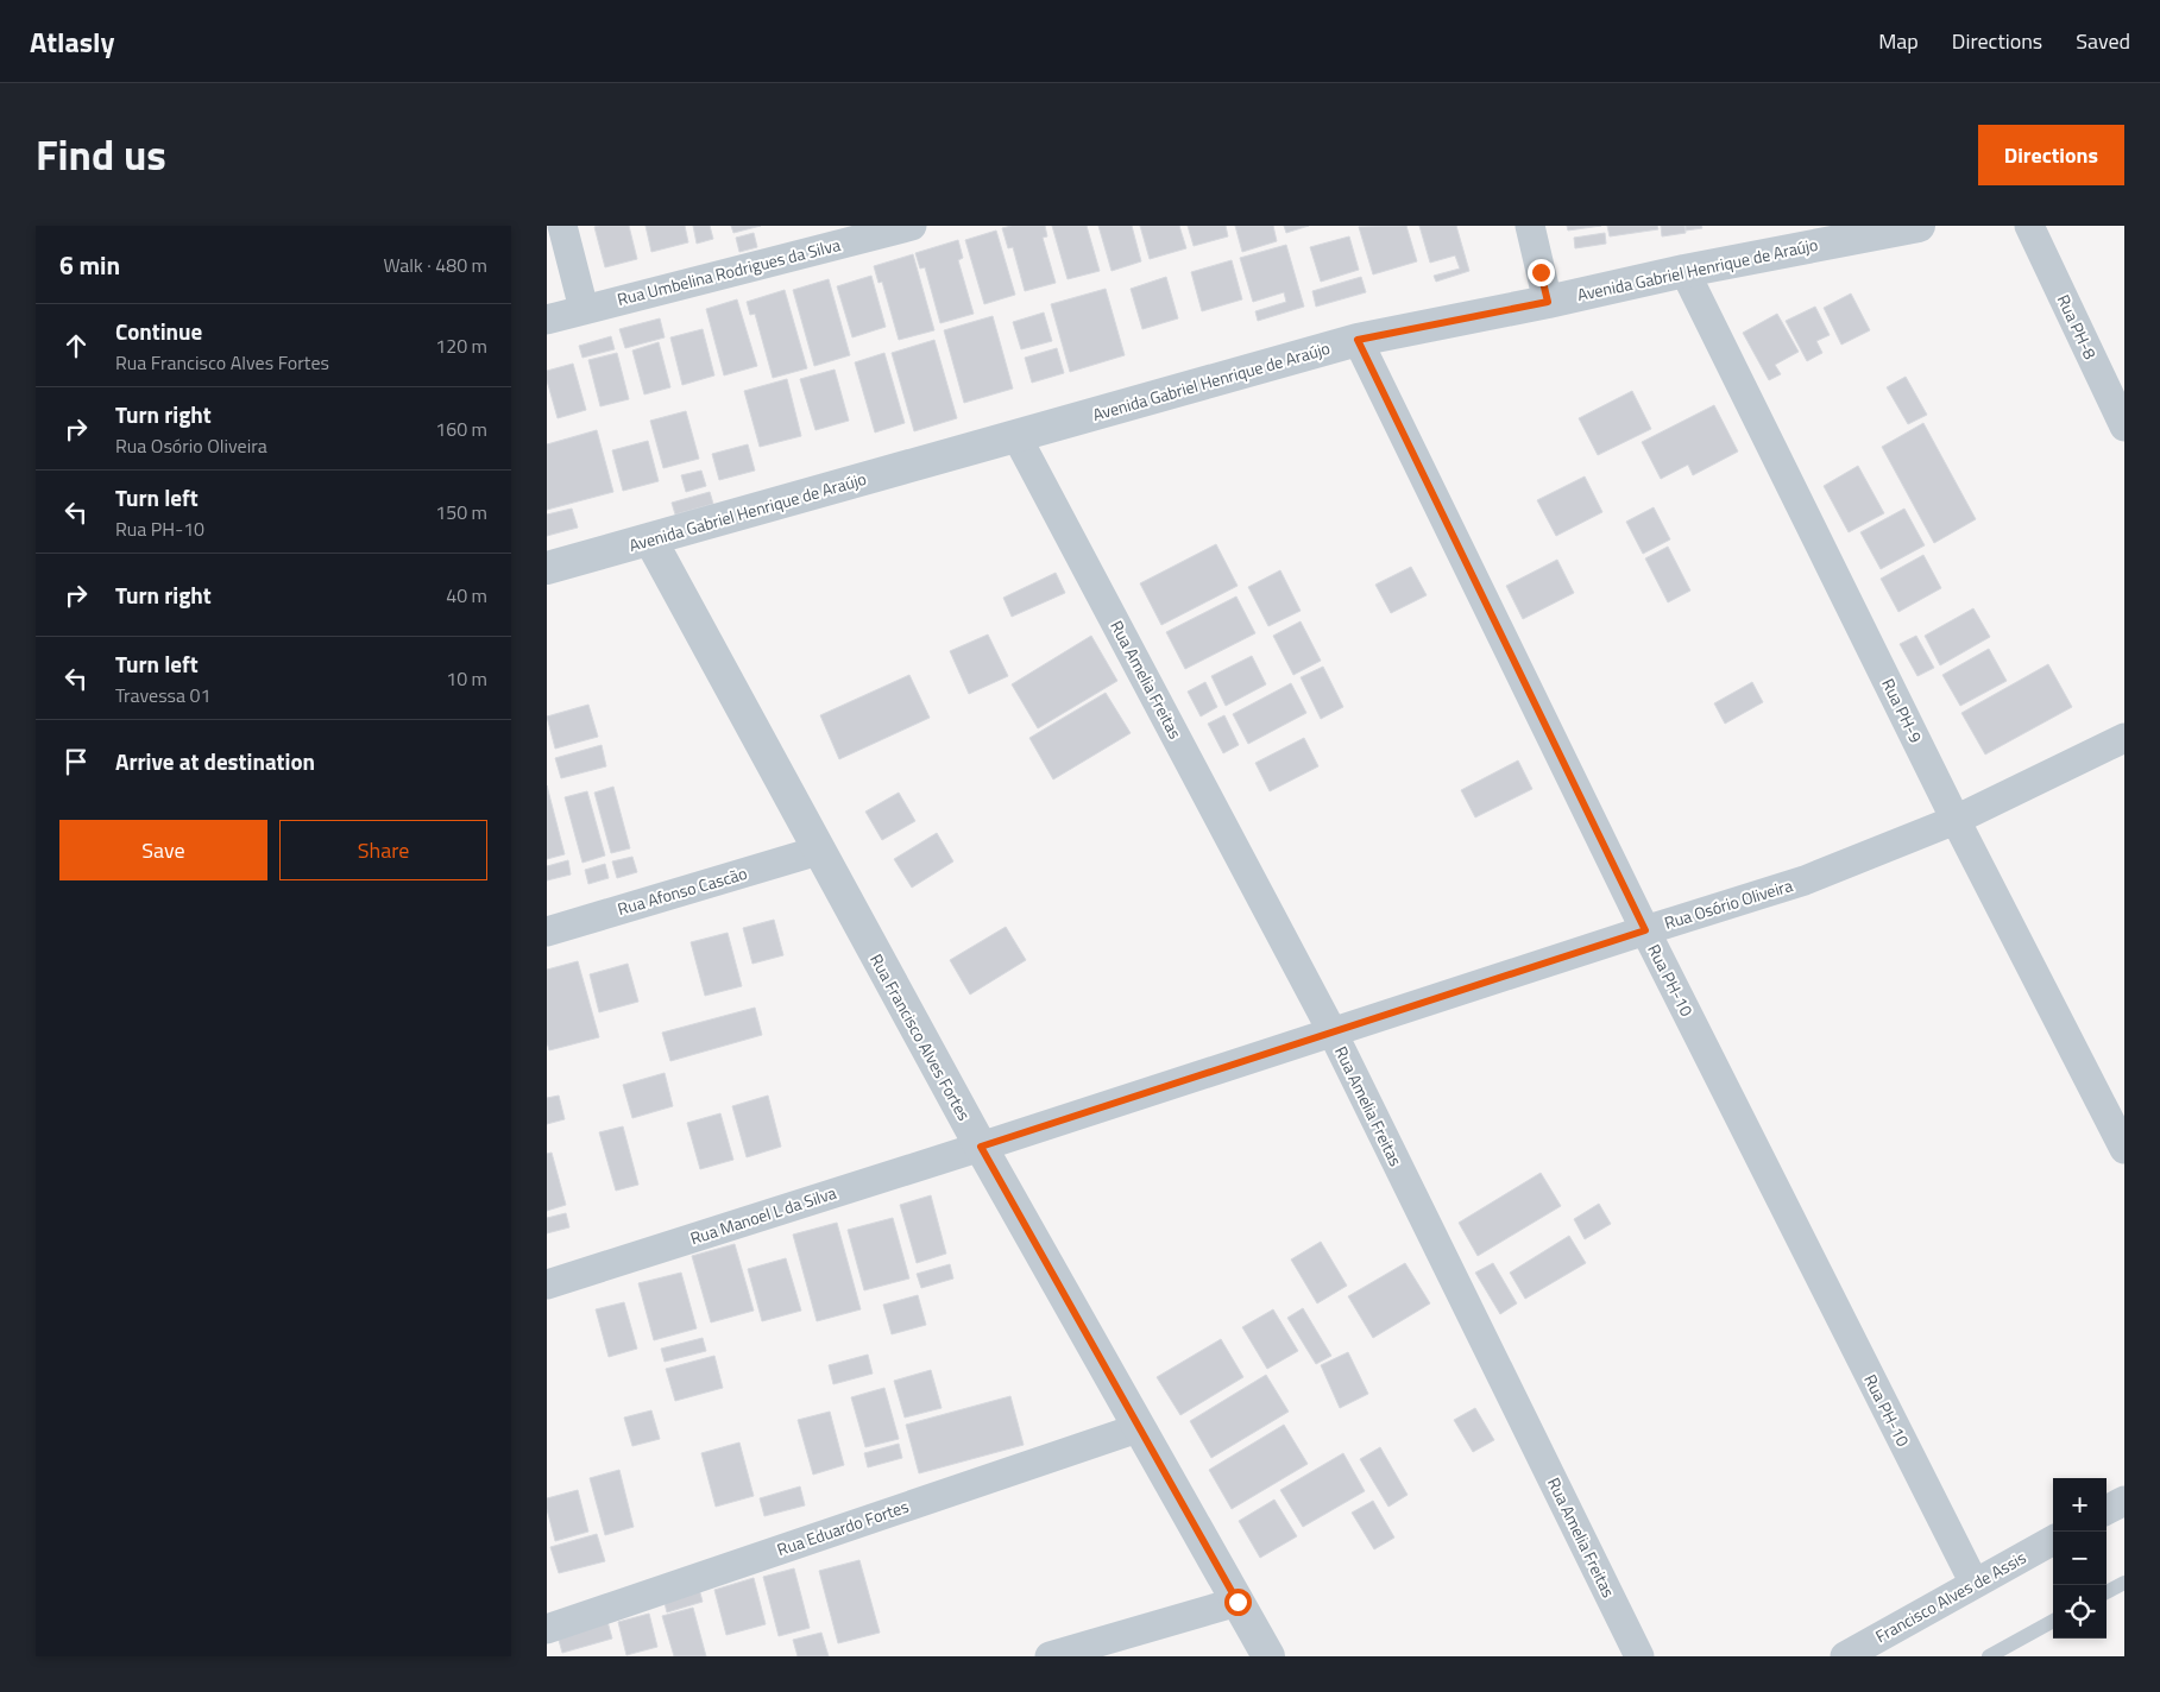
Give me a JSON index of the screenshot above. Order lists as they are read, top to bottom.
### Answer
{
  "streets": {
    "street": [
      "Avenida Gabriel Henrique de Araújo",
      "Rua Umbelina Rodrigues da Silva",
      "Rua PH-8",
      "Rua Amelia Freitas",
      "Rua PH-9",
      "Rua Afonso Cascão",
      "Rua Osório Oliveira",
      "Rua PH-10",
      "Rua Francisco Alves Fortes",
      "Rua Manoel L da Silva",
      "Rua Eduardo Fortes",
      "Francisco Alves de Assis"
    ]
  },
  "crossings": [
    ["Avenida Gabriel Henrique de Araújo", "Rua Amelia Freitas"],
    ["Avenida Gabriel Henrique de Araújo", "Rua PH-9"],
    ["Avenida Gabriel Henrique de Araújo", "Rua PH-10"],
    ["Avenida Gabriel Henrique de Araújo", "Rua Francisco Alves Fortes"],
    ["Rua Amelia Freitas", "Rua Osório Oliveira"],
    ["Rua PH-9", "Rua Osório Oliveira"],
    ["Rua Afonso Cascão", "Rua Francisco Alves Fortes"],
    ["Rua Osório Oliveira", "Rua PH-10"],
    ["Rua Osório Oliveira", "Rua Francisco Alves Fortes"],
    ["Rua Osório Oliveira", "Rua Manoel L da Silva"],
    ["Rua PH-10", "Francisco Alves de Assis"],
    ["Rua Francisco Alves Fortes", "Rua Manoel L da Silva"],
    ["Rua Francisco Alves Fortes", "Rua Eduardo Fortes"]
  ],
  "page": {
    "header": "Atlasly",
    "nav": ["Map", "Directions", "Saved"],
    "title": "Find us",
    "buttons": [
      "Directions",
      ["Save", "Share"]
    ],
    "heading": ["6 min", "Walk · 480 m"],
    "list": [
      ["Continue", "Rua Francisco Alves Fortes", "120 m"],
      ["Turn right", "Rua Osório Oliveira", "160 m"],
      ["Turn left", "Rua PH-10", "150 m"],
      ["Turn right", "40 m"],
      ["Turn left", "Travessa 01", "10 m"],
      "Arrive at destination"
    ],
    "map_buttons": ["+", "−"]
  }
}
